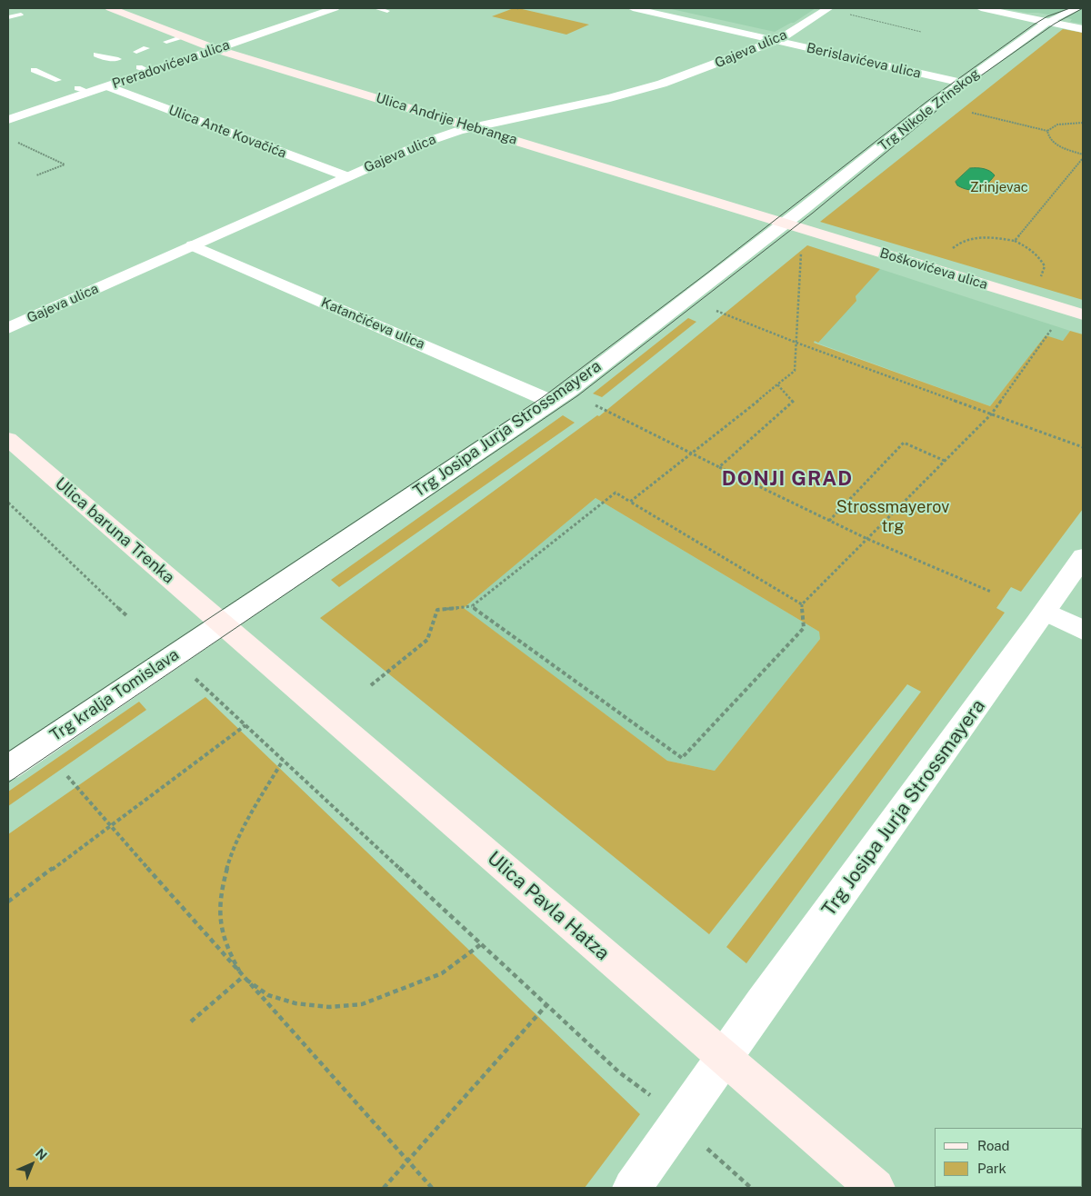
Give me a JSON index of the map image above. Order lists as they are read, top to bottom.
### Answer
{
  "streets": {
    "main road": [
      "Ulica Andrije Hebranga",
      "Boškovićeva ulica",
      "Ulica baruna Trenka",
      "Ulica Pavla Hatza"
    ],
    "street": [
      "Gajeva ulica",
      "Berislavićeva ulica",
      "Preradovićeva ulica",
      "Trg Nikole Zrinskog",
      "Ulica Ante Kovačića",
      "Katančićeva ulica",
      "Trg Josipa Jurja Strossmayera",
      "Trg kralja Tomislava"
    ]
  },
  "crossings": [
    ["Gajeva ulica", "Berislavićeva ulica"],
    ["Gajeva ulica", "Ulica Andrije Hebranga"],
    ["Gajeva ulica", "Ulica Ante Kovačića"],
    ["Gajeva ulica", "Katančićeva ulica"],
    ["Berislavićeva ulica", "Trg Nikole Zrinskog"],
    ["Preradovićeva ulica", "Ulica Andrije Hebranga"],
    ["Preradovićeva ulica", "Ulica Ante Kovačića"],
    ["Trg Nikole Zrinskog", "Ulica Andrije Hebranga"],
    ["Trg Nikole Zrinskog", "Boškovićeva ulica"],
    ["Trg Nikole Zrinskog", "Trg Josipa Jurja Strossmayera"],
    ["Ulica Andrije Hebranga", "Boškovićeva ulica"],
    ["Ulica Andrije Hebranga", "Trg Josipa Jurja Strossmayera"],
    ["Boškovićeva ulica", "Trg Josipa Jurja Strossmayera"],
    ["Katančićeva ulica", "Trg Josipa Jurja Strossmayera"],
    ["Trg Josipa Jurja Strossmayera", "Ulica baruna Trenka"],
    ["Trg Josipa Jurja Strossmayera", "Trg kralja Tomislava"],
    ["Trg Josipa Jurja Strossmayera", "Ulica Pavla Hatza"],
    ["Ulica baruna Trenka", "Trg kralja Tomislava"],
    ["Ulica baruna Trenka", "Ulica Pavla Hatza"],
    ["Trg kralja Tomislava", "Ulica Pavla Hatza"]
  ],
  "districts": ["DONJI GRAD"],
  "parks": ["Zrinjevac", "Strossmayerov trg"],
  "legend": ["Road", "Park"],
  "north": "top right"
}
